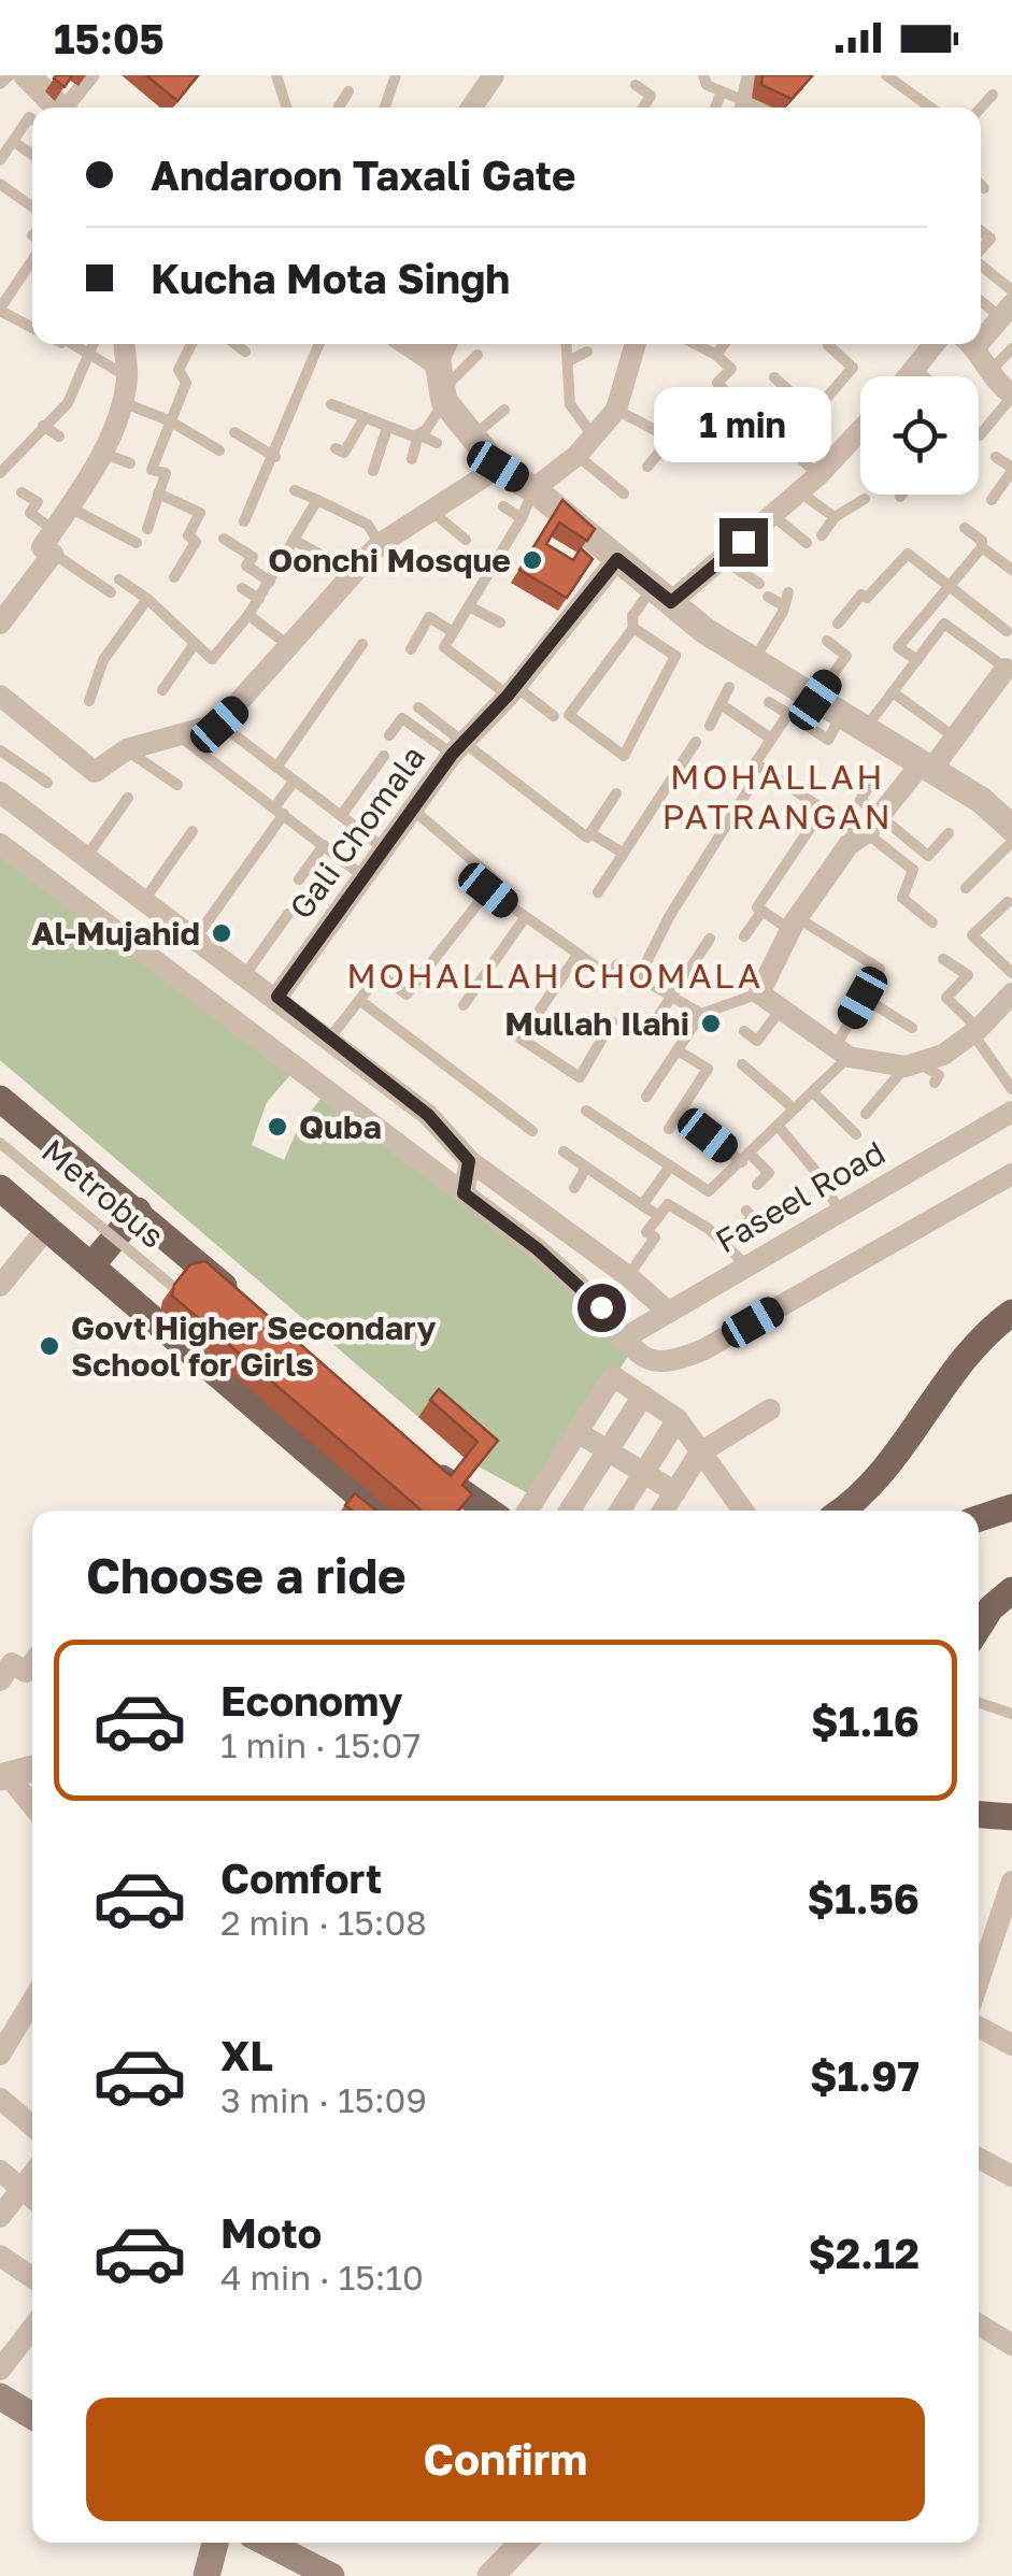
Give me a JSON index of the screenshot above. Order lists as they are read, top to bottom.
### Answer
{
  "streets": {
    "street": ["Gali Chomala", "Faseel Road"],
    "lane": ["Metrobus"]
  },
  "districts": ["MOHALLAH PATRANGAN", "MOHALLAH CHOMALA"],
  "places": [
    "Oonchi Mosque",
    "Al-Mujahid",
    "Mullah Ilahi",
    "Quba",
    "Govt Higher Secondary School for Girls"
  ],
  "page": {
    "status": "15:05",
    "banner": ["Andaroon Taxali Gate", "Kucha Mota Singh"],
    "bubble": "1 min",
    "heading": "Choose a ride",
    "list": [
      {
        "name": "Economy",
        "note": "1 min · 15:07",
        "value": "$1.16"
      },
      {
        "name": "Comfort",
        "note": "2 min · 15:08",
        "value": "$1.56"
      },
      {
        "name": "XL",
        "note": "3 min · 15:09",
        "value": "$1.97"
      },
      {
        "name": "Moto",
        "note": "4 min · 15:10",
        "value": "$2.12"
      }
    ],
    "buttons": "Confirm"
  }
}
